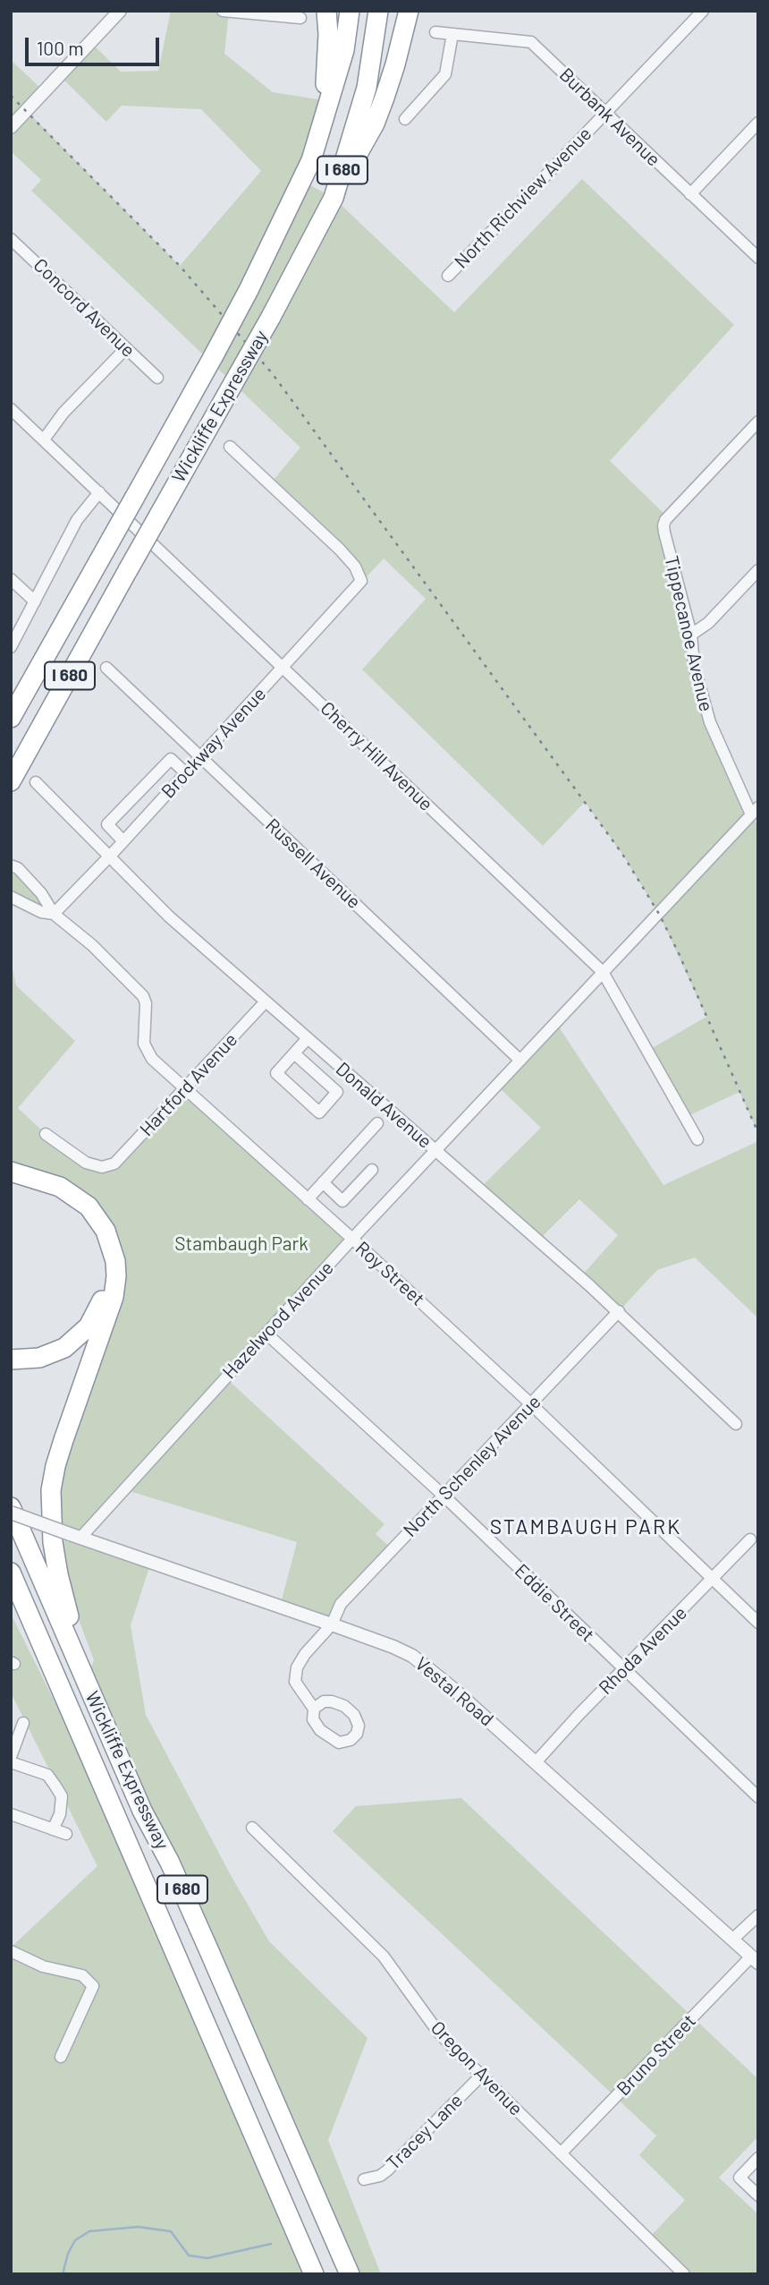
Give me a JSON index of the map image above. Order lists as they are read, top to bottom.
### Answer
{
  "streets": {
    "highway": ["I 680", "Wickliffe Expressway"],
    "street": [
      "Burbank Avenue",
      "North Richview Avenue",
      "Concord Avenue",
      "Tippecanoe Avenue",
      "Brockway Avenue",
      "Cherry Hill Avenue",
      "Russell Avenue",
      "Hartford Avenue",
      "Donald Avenue",
      "Roy Street",
      "Hazelwood Avenue",
      "North Schenley Avenue",
      "Eddie Street",
      "Rhoda Avenue",
      "Vestal Road",
      "Bruno Street",
      "Oregon Avenue",
      "Tracey Lane"
    ]
  },
  "crossings": [
    ["Burbank Avenue", "North Richview Avenue"],
    ["Tippecanoe Avenue", "Hazelwood Avenue"],
    ["Brockway Avenue", "Cherry Hill Avenue"],
    ["Brockway Avenue", "Russell Avenue"],
    ["Brockway Avenue", "Donald Avenue"],
    ["Brockway Avenue", "Roy Street"],
    ["Cherry Hill Avenue", "Hazelwood Avenue"],
    ["Russell Avenue", "Hazelwood Avenue"],
    ["Hartford Avenue", "Donald Avenue"],
    ["Hartford Avenue", "Roy Street"],
    ["Donald Avenue", "Hazelwood Avenue"],
    ["Donald Avenue", "North Schenley Avenue"],
    ["Roy Street", "Hazelwood Avenue"],
    ["Roy Street", "North Schenley Avenue"],
    ["Roy Street", "Rhoda Avenue"],
    ["Hazelwood Avenue", "Eddie Street"],
    ["Hazelwood Avenue", "Vestal Road"],
    ["North Schenley Avenue", "Eddie Street"],
    ["North Schenley Avenue", "Vestal Road"],
    ["Eddie Street", "Rhoda Avenue"],
    ["Rhoda Avenue", "Vestal Road"],
    ["Vestal Road", "Bruno Street"],
    ["Bruno Street", "Oregon Avenue"],
    ["Oregon Avenue", "Tracey Lane"]
  ],
  "districts": ["STAMBAUGH PARK"],
  "parks": ["Stambaugh Park"],
  "scale_bar": "100 m"
}
